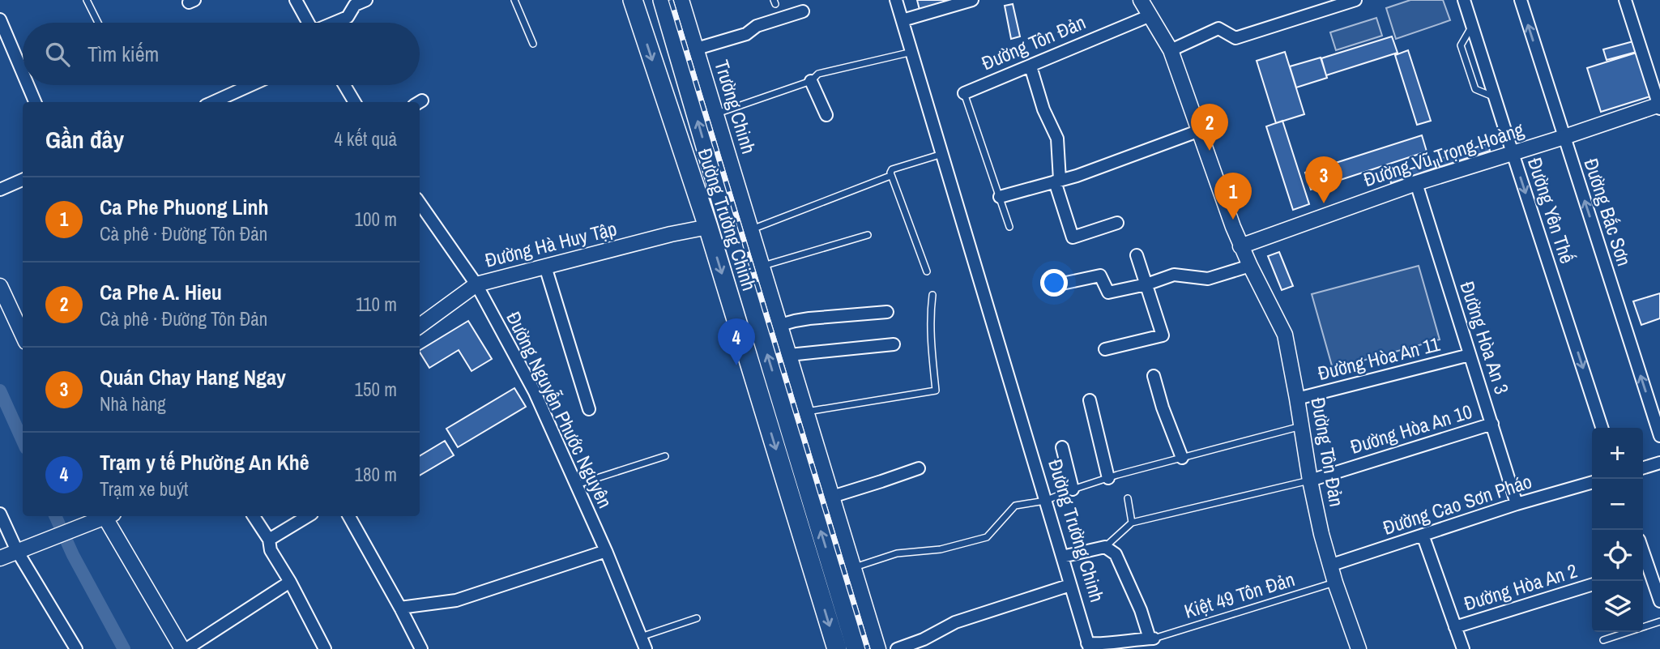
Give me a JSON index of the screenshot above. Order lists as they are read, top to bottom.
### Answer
{
  "streets": {
    "highway": ["Đường Trường Chinh"],
    "street": [
      "Đường Tôn Đản",
      "Trường Chinh",
      "Đường Vũ Trọng Hoàng",
      "Đường Yên Thế",
      "Đường Bắc Sơn",
      "Đường Hà Huy Tập",
      "Đường Hòa An 3",
      "Đường Hòa An 11",
      "Đường Nguyễn Phước Nguyên",
      "Đường Hòa An 10",
      "Đường Cao Sơn Pháo",
      "Đường Hòa An 2"
    ],
    "lane": ["Kiệt 49 Tôn Đản"]
  },
  "crossings": [
    ["Đường Tôn Đản", "Đường Vũ Trọng Hoàng"],
    ["Đường Tôn Đản", "Đường Hòa An 11"],
    ["Đường Tôn Đản", "Đường Hòa An 10"],
    ["Đường Tôn Đản", "Đường Cao Sơn Pháo"],
    ["Đường Tôn Đản", "Kiệt 49 Tôn Đản"],
    ["Trường Chinh", "Đường Trường Chinh"],
    ["Đường Vũ Trọng Hoàng", "Đường Yên Thế"],
    ["Đường Vũ Trọng Hoàng", "Đường Bắc Sơn"],
    ["Đường Vũ Trọng Hoàng", "Đường Hòa An 3"],
    ["Đường Trường Chinh", "Đường Hà Huy Tập"],
    ["Đường Hà Huy Tập", "Đường Nguyễn Phước Nguyên"],
    ["Đường Hòa An 3", "Đường Hòa An 11"],
    ["Đường Hòa An 3", "Đường Hòa An 10"],
    ["Đường Hòa An 3", "Đường Cao Sơn Pháo"]
  ],
  "one_way": ["Đường Yên Thế", "Đường Bắc Sơn"],
  "page": {
    "search": "Tìm kiếm",
    "heading": ["Gần đây", "4 kết quả"],
    "pins": [
      "2",
      "3",
      "1",
      "4"
    ],
    "list": [
      {
        "mark": "1",
        "name": "Ca Phe Phuong Linh",
        "note": "Cà phê · Đường Tôn Đản",
        "value": "100 m"
      },
      {
        "mark": "2",
        "name": "Ca Phe A. Hieu",
        "note": "Cà phê · Đường Tôn Đản",
        "value": "110 m"
      },
      {
        "mark": "3",
        "name": "Quán Chay Hang Ngay",
        "note": "Nhà hàng",
        "value": "150 m"
      },
      {
        "mark": "4",
        "name": "Trạm y tế Phường An Khê",
        "note": "Trạm xe buýt",
        "value": "180 m"
      }
    ],
    "map_buttons": ["+", "−"]
  }
}
